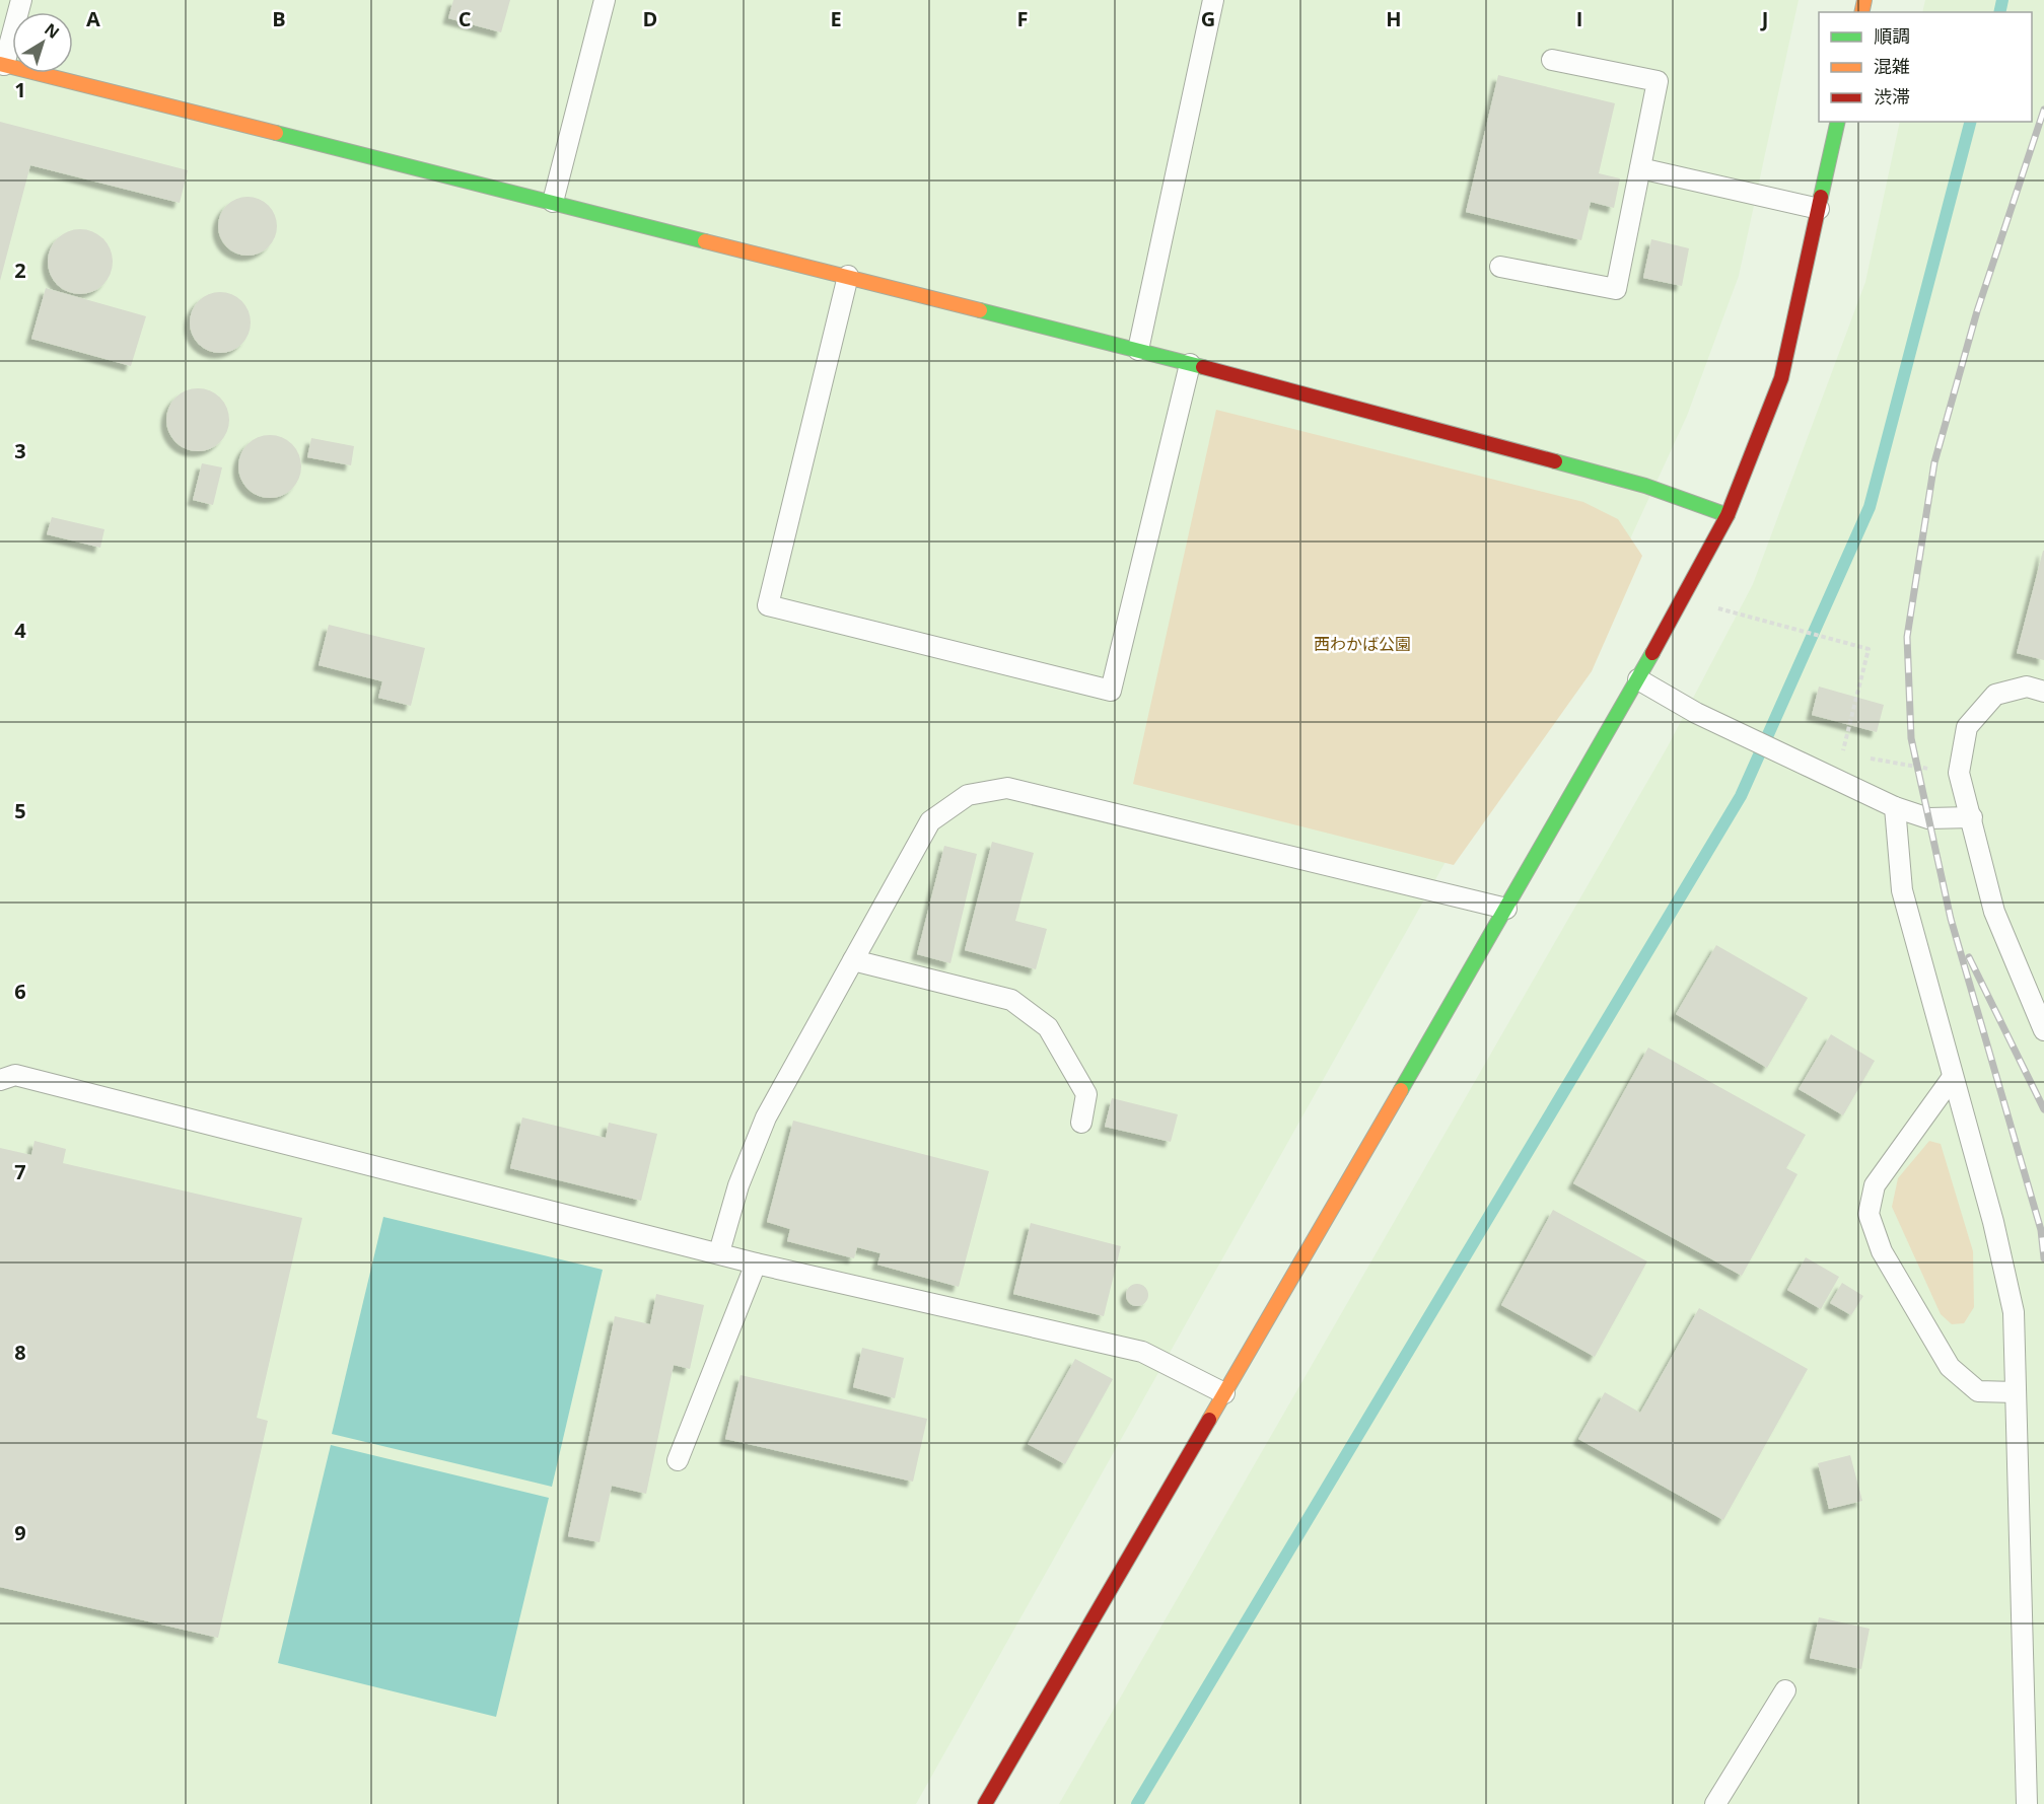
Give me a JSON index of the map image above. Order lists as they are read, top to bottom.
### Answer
{
  "parks": ["西わかば公園"],
  "legend": ["順調", "混雑", "渋滞"],
  "north": "top right",
  "grid": {
    "columns": [
      "A",
      "B",
      "C",
      "D",
      "E",
      "F",
      "G",
      "H",
      "I",
      "J"
    ],
    "rows": [
      "1",
      "2",
      "3",
      "4",
      "5",
      "6",
      "7",
      "8",
      "9"
    ]
  }
}
